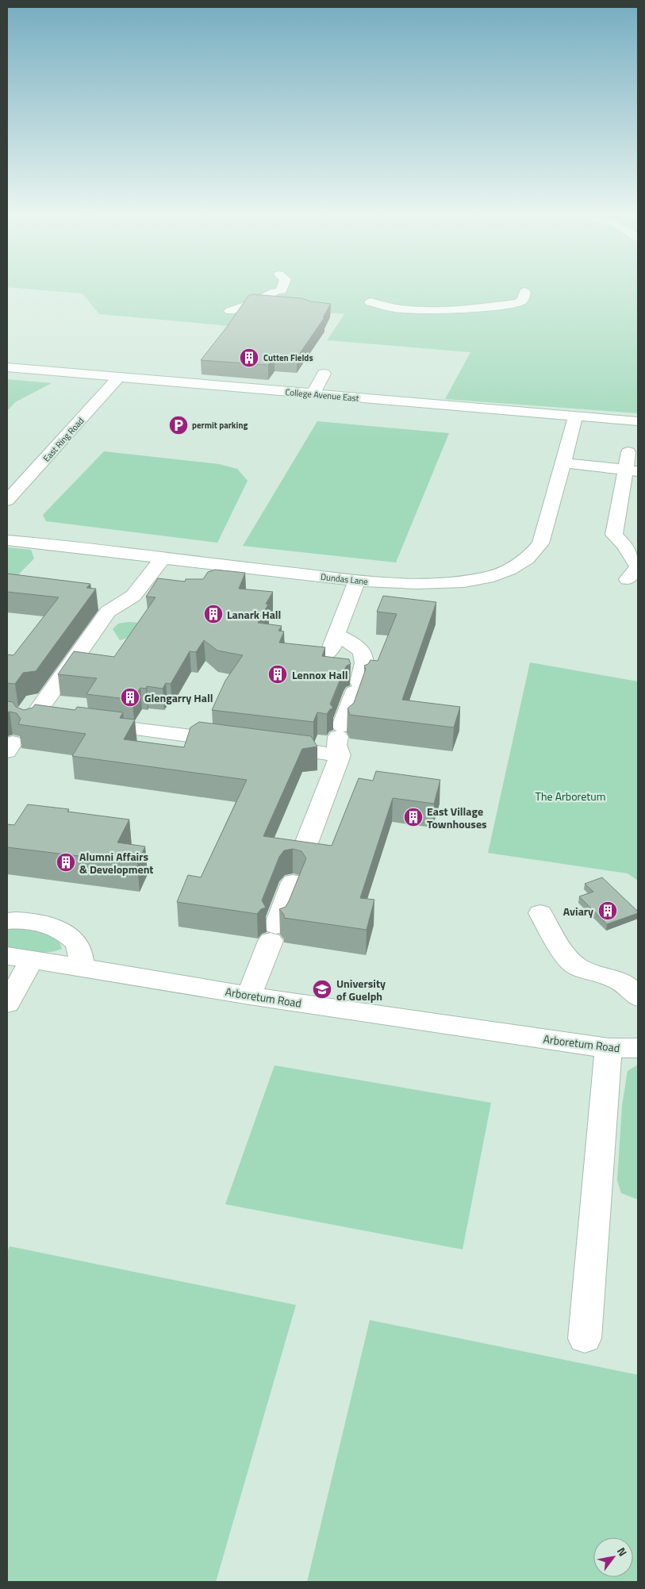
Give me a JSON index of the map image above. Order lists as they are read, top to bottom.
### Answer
{
  "streets": {
    "street": [
      "College Avenue East",
      "East Ring Road",
      "Dundas Lane",
      "Arboretum Road"
    ]
  },
  "crossings": [
    ["College Avenue East", "East Ring Road"],
    ["College Avenue East", "Dundas Lane"]
  ],
  "parks": ["The Arboretum"],
  "places": {
    "building": [
      "Cutten Fields",
      "Lanark Hall",
      "Lennox Hall",
      "Glengarry Hall",
      "East Village Townhouses",
      "Alumni Affairs & Development",
      "Aviary"
    ],
    "parking": ["permit parking"],
    "school or university": ["University of Guelph"]
  },
  "north": "top right"
}
